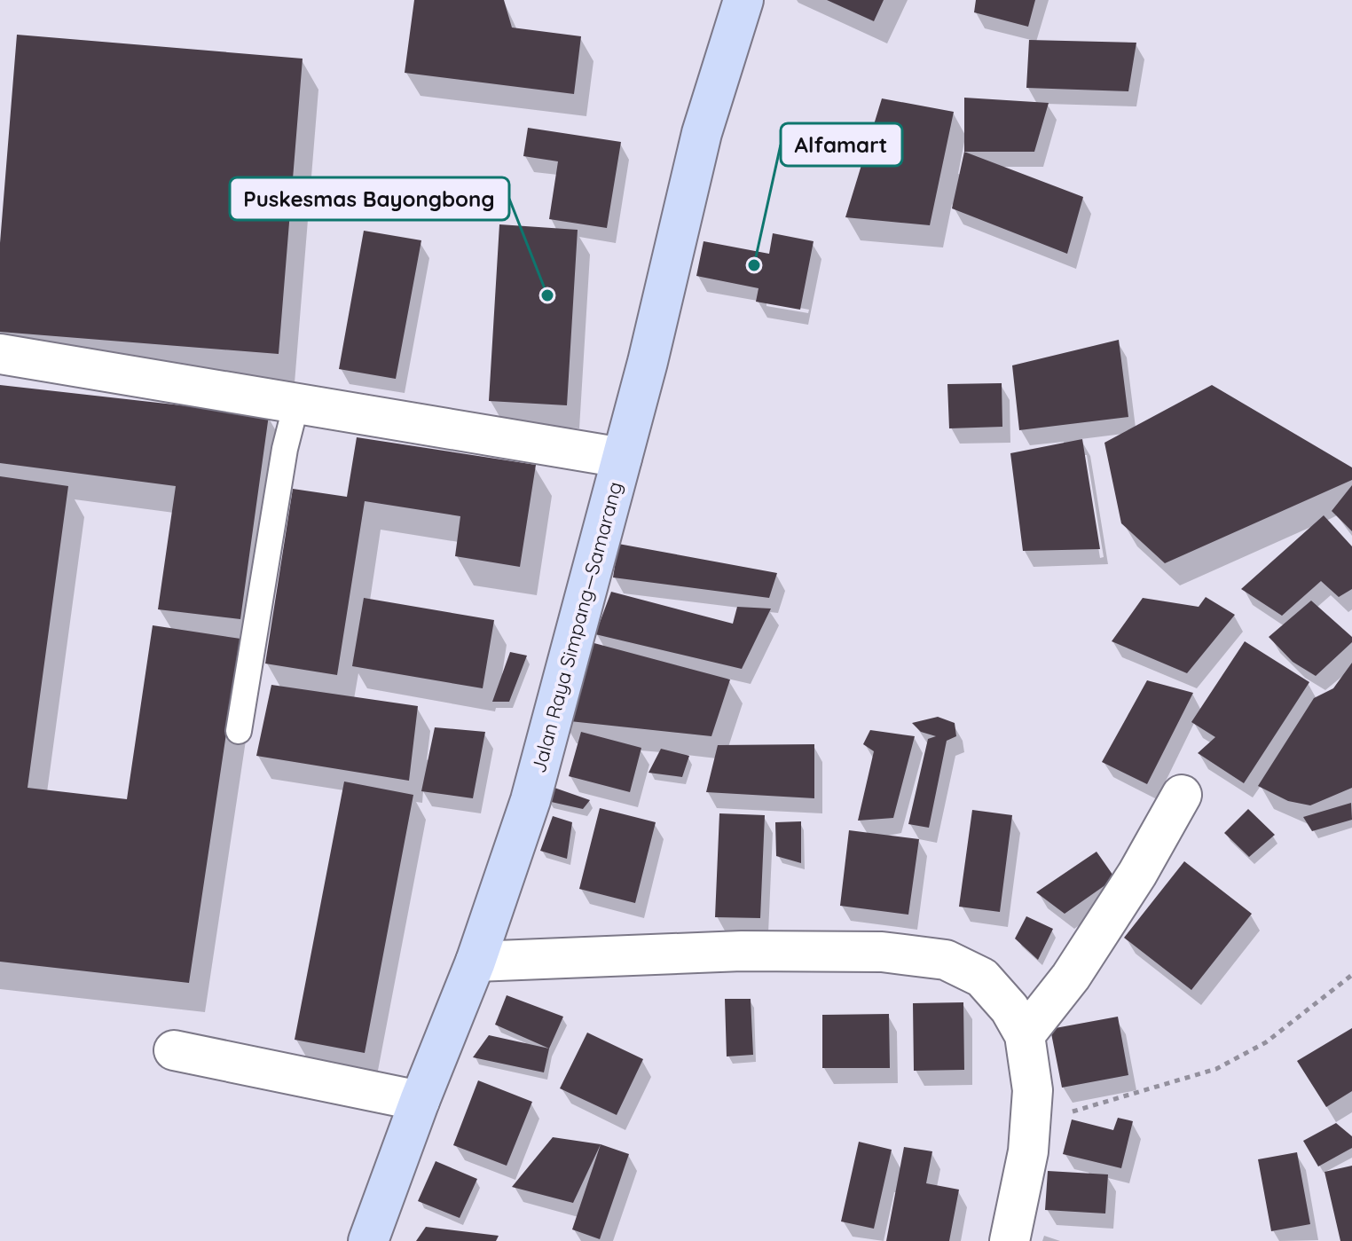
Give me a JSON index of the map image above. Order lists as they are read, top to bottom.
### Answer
{
  "streets": {
    "main road": ["Jalan Raya Simpang—Samarang"]
  },
  "places": ["Alfamart", "Puskesmas Bayongbong"]
}
